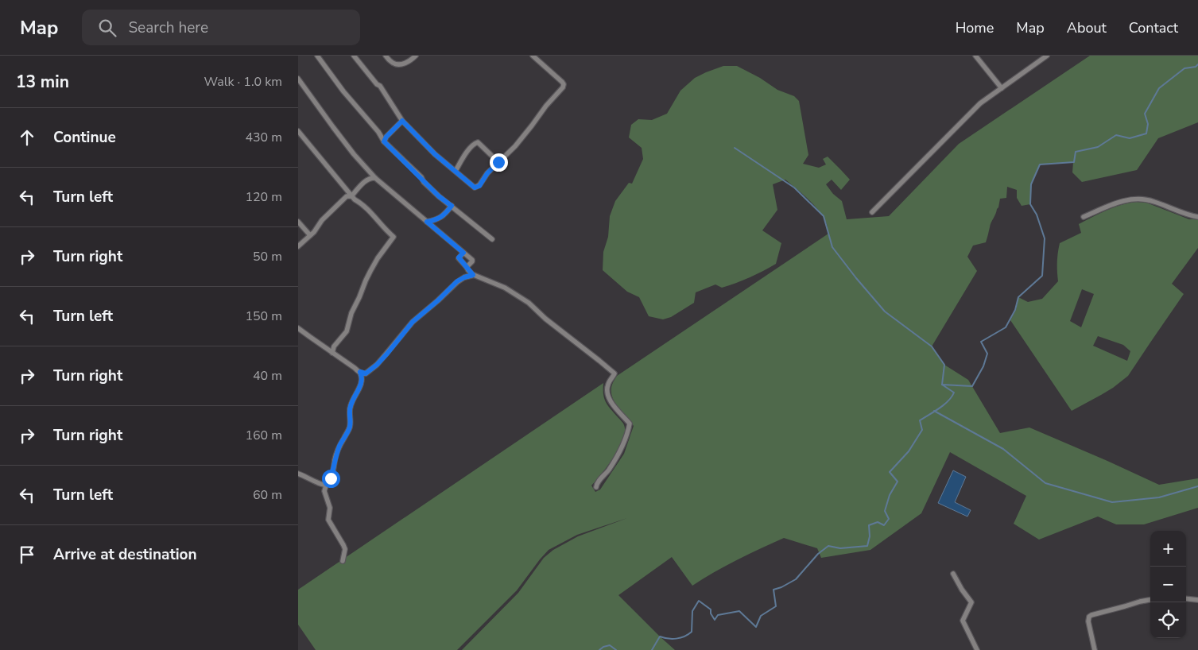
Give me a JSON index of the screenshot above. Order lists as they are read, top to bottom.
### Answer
{
  "page": {
    "header": "Map",
    "search": "Search here",
    "nav": [
      "Home",
      "Map",
      "About",
      "Contact"
    ],
    "heading": ["13 min", "Walk · 1.0 km"],
    "list": [
      ["Continue", "430 m"],
      ["Turn left", "120 m"],
      ["Turn right", "50 m"],
      ["Turn left", "150 m"],
      ["Turn right", "40 m"],
      ["Turn right", "160 m"],
      ["Turn left", "60 m"],
      "Arrive at destination"
    ],
    "map_buttons": ["+", "−"]
  }
}
